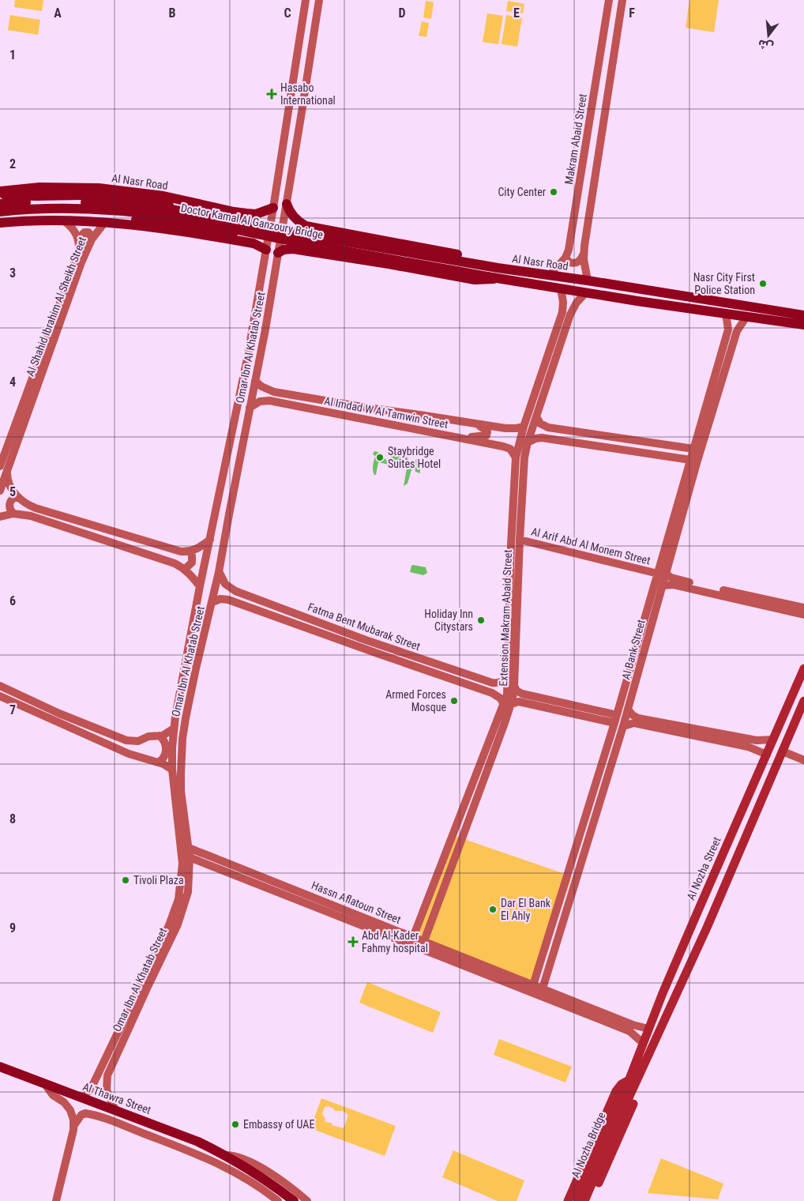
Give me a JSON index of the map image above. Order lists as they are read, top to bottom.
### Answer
{
  "streets": {
    "highway": ["Al Nasr Road", "Doctor Kamal Al Ganzoury Bridge", "Al Thawra Street"],
    "main road": ["Al Nozha Street", "Al Nozha Bridge"],
    "street": [
      "Makram Abaid Street",
      "Al Shahid Ibrahim Al Sheikh Street",
      "Omar Ibn Al Khatab Street",
      "Al Imdad W Al Tamwin Street",
      "Al Arif Abd Al Monem Street",
      "Extension Makram Abaid Street",
      "Fatma Bent Mubarak Street",
      "Al Bank Street",
      "Hassn Aflatoun Street"
    ]
  },
  "crossings": [
    ["Makram Abaid Street", "Al Nasr Road"],
    ["Al Nasr Road", "Doctor Kamal Al Ganzoury Bridge"],
    ["Al Nasr Road", "Omar Ibn Al Khatab Street"],
    ["Al Nasr Road", "Extension Makram Abaid Street"],
    ["Al Nasr Road", "Al Bank Street"],
    ["Omar Ibn Al Khatab Street", "Al Imdad W Al Tamwin Street"],
    ["Omar Ibn Al Khatab Street", "Fatma Bent Mubarak Street"],
    ["Omar Ibn Al Khatab Street", "Hassn Aflatoun Street"],
    ["Omar Ibn Al Khatab Street", "Al Thawra Street"],
    ["Al Imdad W Al Tamwin Street", "Extension Makram Abaid Street"],
    ["Al Arif Abd Al Monem Street", "Extension Makram Abaid Street"],
    ["Al Arif Abd Al Monem Street", "Al Bank Street"],
    ["Extension Makram Abaid Street", "Hassn Aflatoun Street"],
    ["Al Bank Street", "Hassn Aflatoun Street"],
    ["Al Nozha Street", "Hassn Aflatoun Street"],
    ["Al Nozha Street", "Al Nozha Bridge"]
  ],
  "places": {
    "health": ["Hasabo International", "Abd Al-Kader Fahmy hospital"],
    "other": [
      "City Center",
      "Nasr City First Police Station",
      "Staybridge Suites Hotel",
      "Holiday Inn Citystars",
      "Armed Forces Mosque",
      "Tivoli Plaza",
      "Dar El Bank El Ahly",
      "Embassy of UAE"
    ]
  },
  "north": "bottom",
  "grid": {
    "columns": [
      "A",
      "B",
      "C",
      "D",
      "E",
      "F"
    ],
    "rows": [
      "1",
      "2",
      "3",
      "4",
      "5",
      "6",
      "7",
      "8",
      "9"
    ]
  }
}
